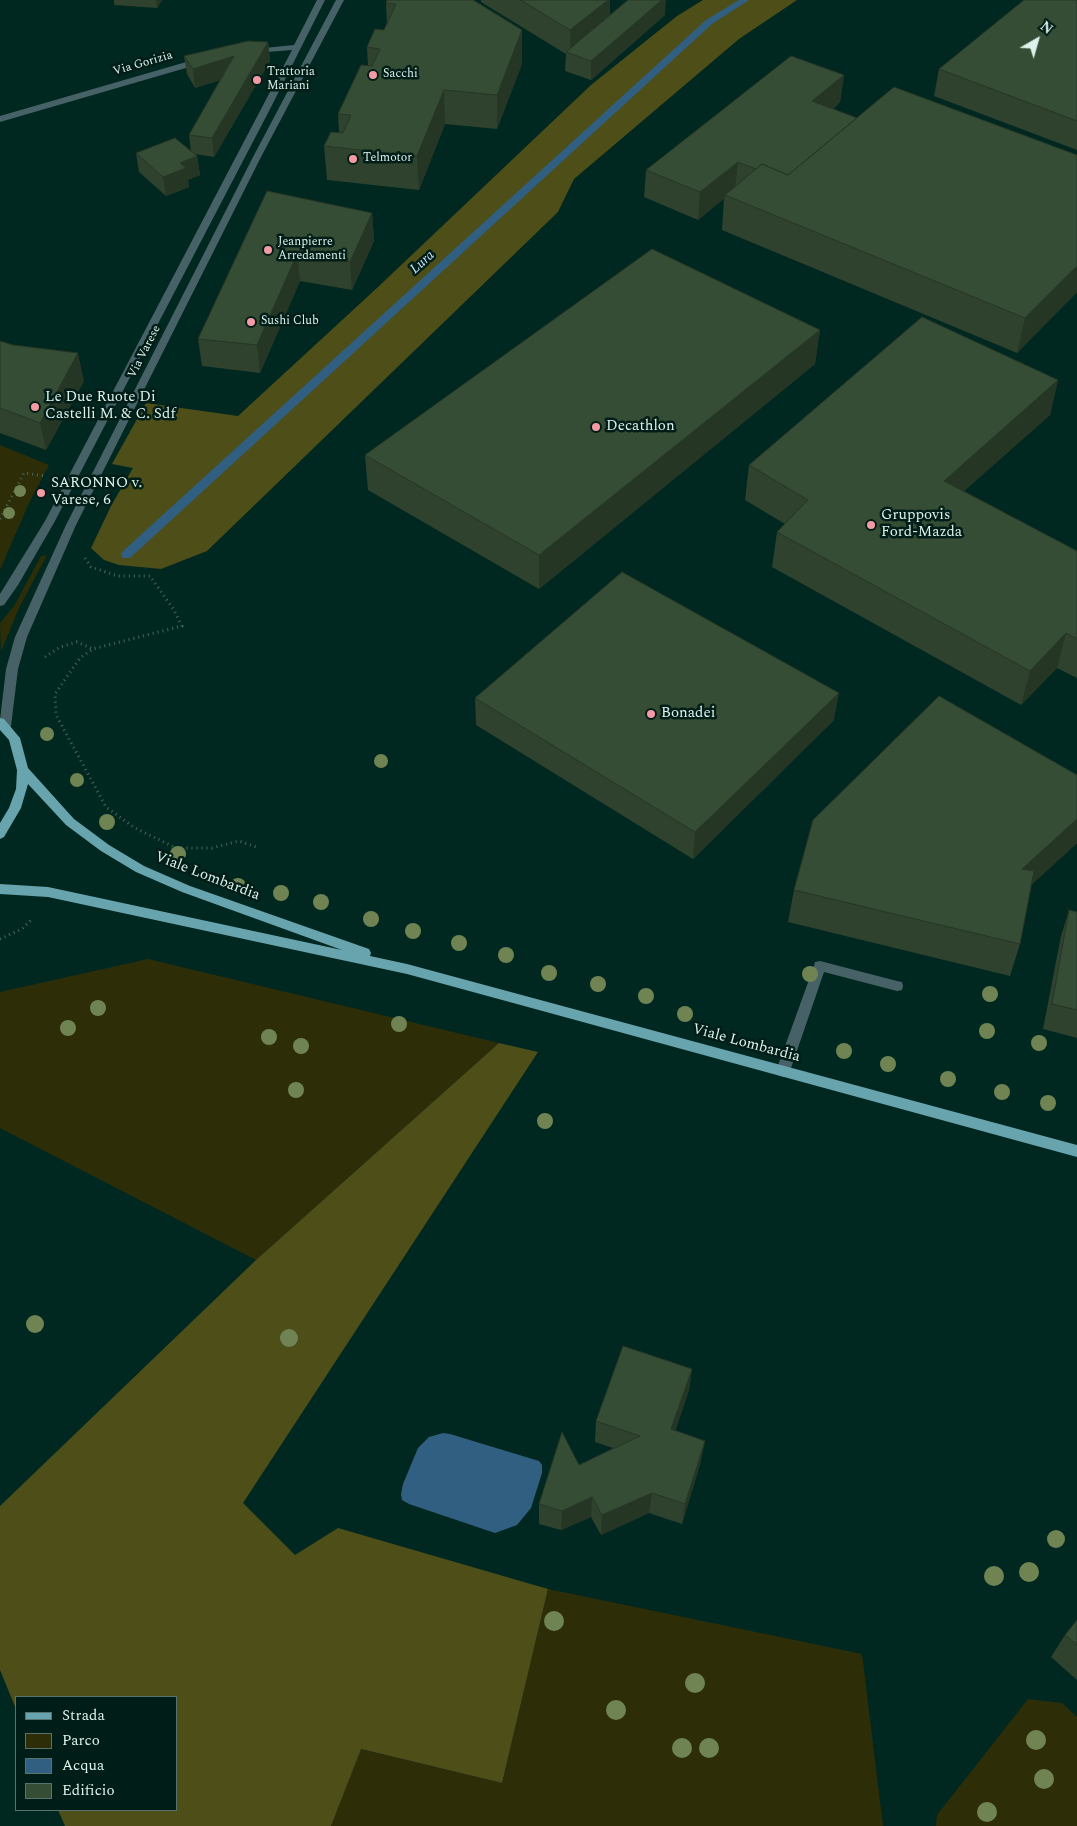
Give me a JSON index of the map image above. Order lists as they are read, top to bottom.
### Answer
{
  "streets": {
    "main road": ["Viale Lombardia"],
    "street": ["Via Gorizia", "Via Varese"]
  },
  "water": ["Lura"],
  "places": [
    "Sacchi",
    "Trattoria Mariani",
    "Telmotor",
    "Jeanpierre Arredamenti",
    "Sushi Club",
    "Le Due Ruote Di Castelli M. & C. Sdf",
    "Decathlon",
    "SARONNO v. Varese, 6",
    "Gruppovis Ford-Mazda",
    "Bonadei"
  ],
  "legend": [
    "Strada",
    "Parco",
    "Acqua",
    "Edificio"
  ],
  "north": "top right"
}
